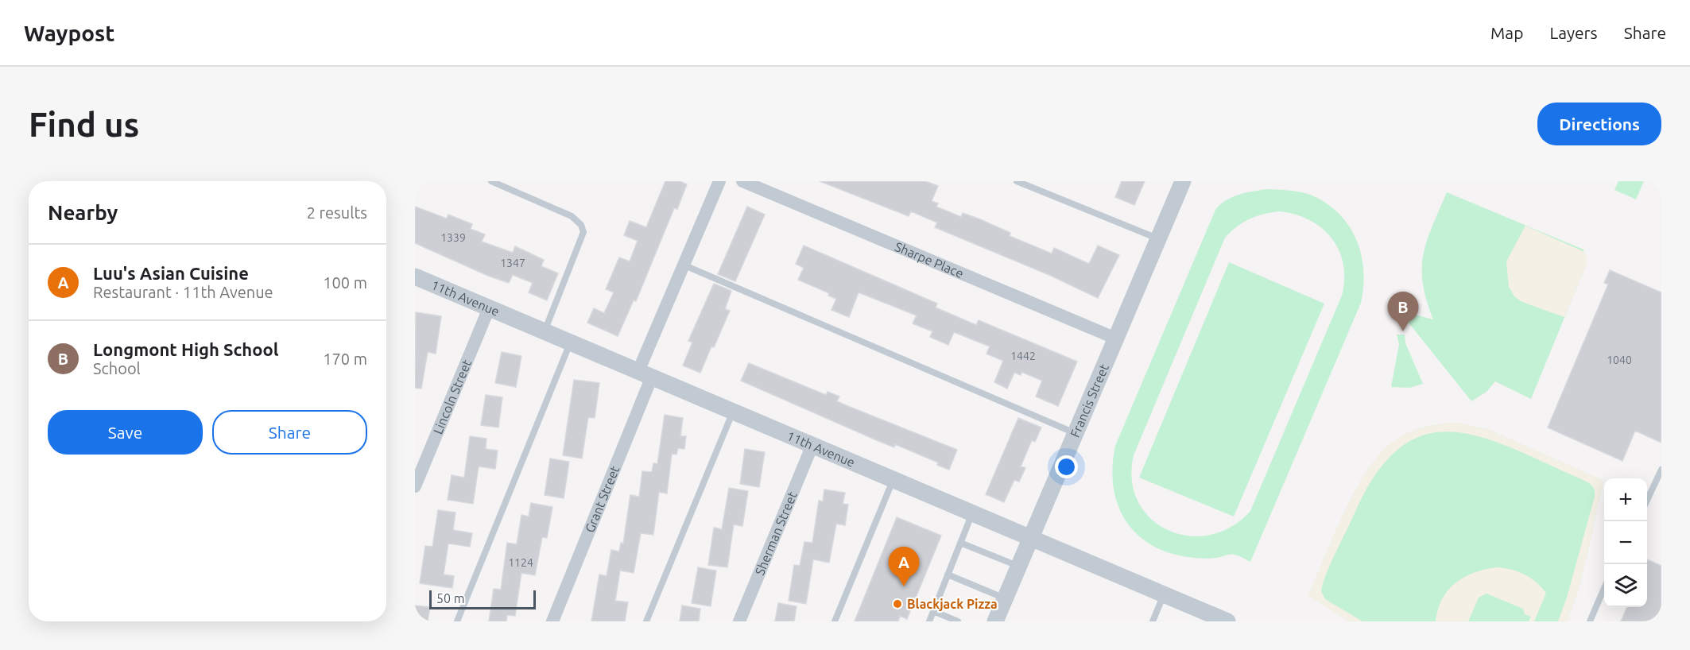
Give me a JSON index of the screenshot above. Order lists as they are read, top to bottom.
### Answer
{
  "streets": {
    "street": [
      "Sharpe Place",
      "11th Avenue",
      "Lincoln Street",
      "Francis Street",
      "Grant Street",
      "Sherman Street"
    ]
  },
  "crossings": [
    ["Sharpe Place", "Francis Street"],
    ["11th Avenue", "Lincoln Street"],
    ["11th Avenue", "Francis Street"],
    ["11th Avenue", "Grant Street"],
    ["11th Avenue", "Sherman Street"]
  ],
  "places": ["Blackjack Pizza"],
  "house_numbers": [
    "1339",
    "1347",
    "1442",
    "1040",
    "1124"
  ],
  "scale_bar": "50 m",
  "page": {
    "header": "Waypost",
    "nav": ["Map", "Layers", "Share"],
    "buttons": [
      "Directions",
      ["Save", "Share"]
    ],
    "title": "Find us",
    "heading": ["Nearby", "2 results"],
    "list": [
      {
        "mark": "A",
        "name": "Luu's Asian Cuisine",
        "note": "Restaurant · 11th Avenue",
        "value": "100 m"
      },
      {
        "mark": "B",
        "name": "Longmont High School",
        "note": "School",
        "value": "170 m"
      }
    ],
    "pins": ["B", "A"],
    "map_buttons": ["+", "−"],
    "scale": "50 m"
  }
}
